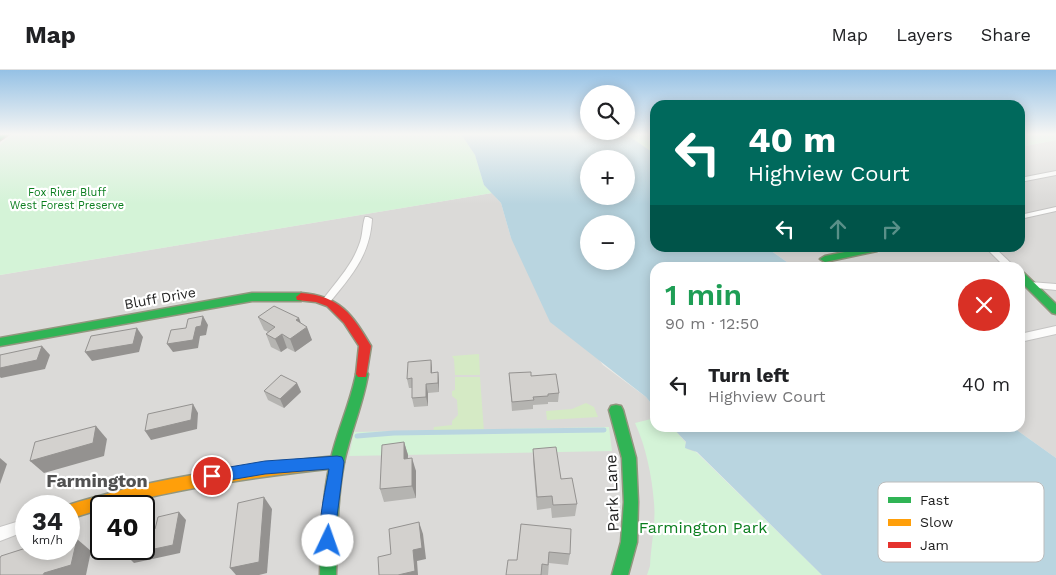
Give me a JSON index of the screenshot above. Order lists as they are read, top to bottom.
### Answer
{
  "streets": {
    "street": ["Bluff Drive", "Park Lane"]
  },
  "districts": ["Farmington"],
  "parks": ["Fox River Bluff West Forest Preserve", "Farmington Park"],
  "legend": ["Fast", "Slow", "Jam"],
  "page": {
    "header": "Map",
    "nav": ["Map", "Layers", "Share"],
    "map_buttons": ["+", "−"],
    "turn": ["40 m", "Highview Court"],
    "heading": ["1 min", "90 m · 12:50"],
    "list": [
      {
        "name": "Turn left",
        "note": "Highview Court",
        "value": "40 m"
      }
    ],
    "speed": "34 km/h",
    "limit": "40"
  }
}
